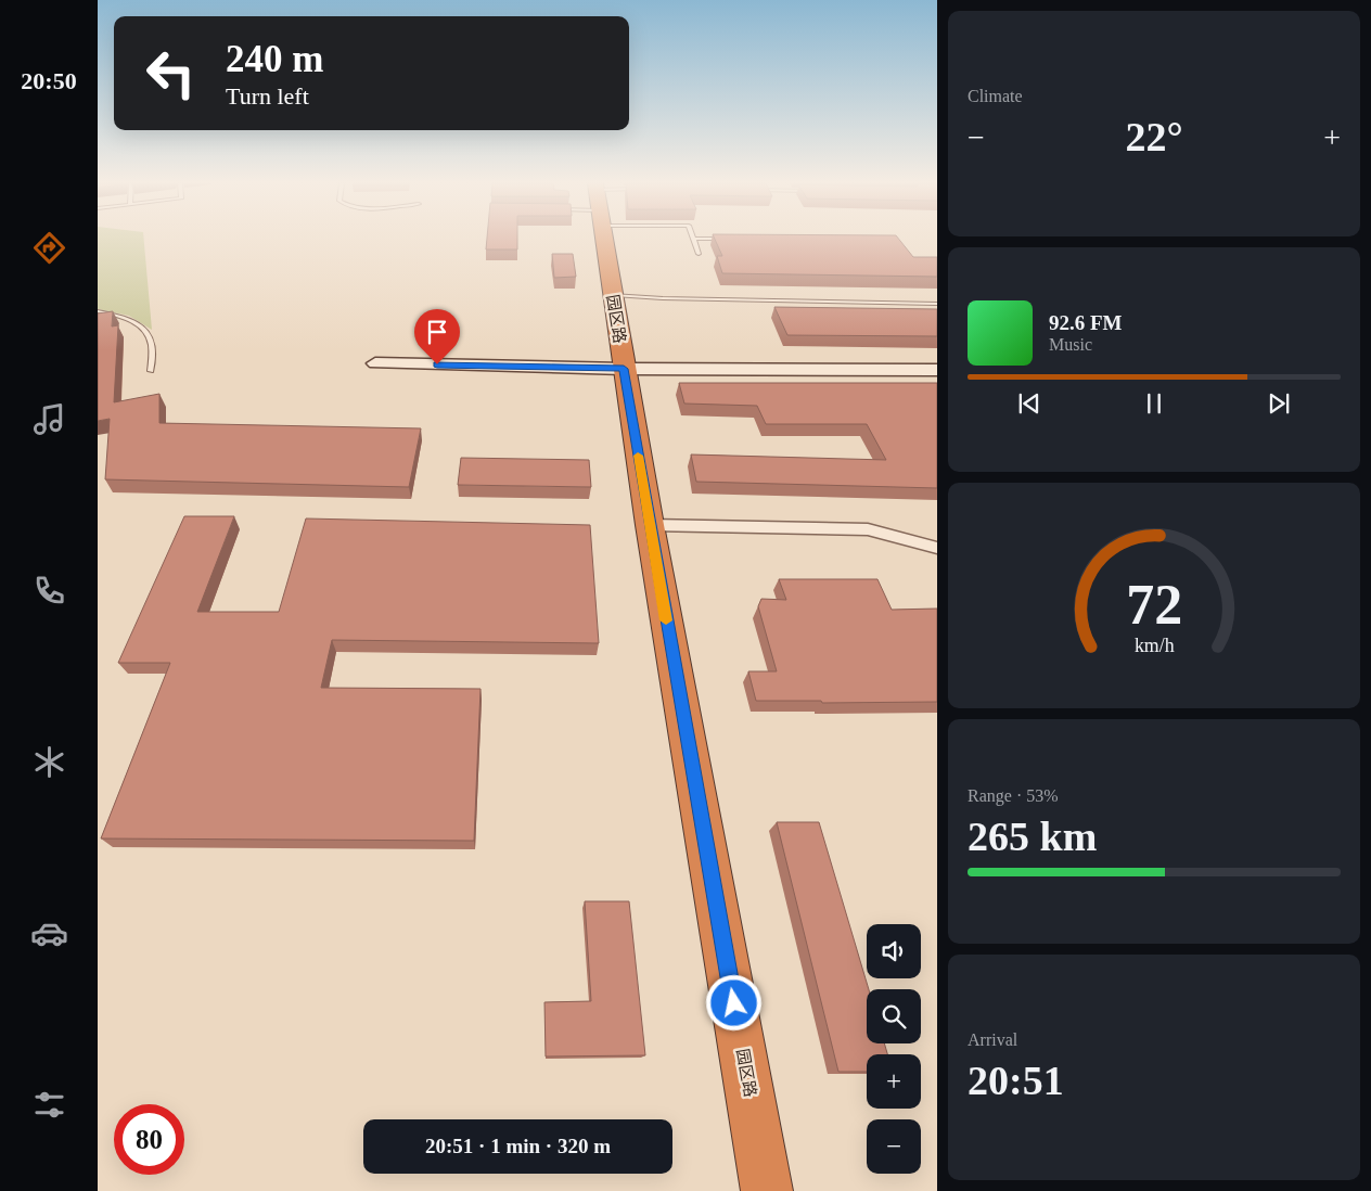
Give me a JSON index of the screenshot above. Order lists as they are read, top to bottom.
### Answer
{
  "streets": {
    "highway": ["园区路"]
  },
  "page": {
    "tabs": "20:50",
    "tile": [
      "Climate",
      ["Range · 53%", "265 km"],
      ["Arrival", "20:51"]
    ],
    "turn": ["240 m", "Turn left"],
    "heat": ["−", "22°", "+"],
    "song": ["92.6 FM", "Music"],
    "map_buttons": ["+", "−"],
    "limit": "80",
    "trip": "20:51 · 1 min · 320 m",
    "gauge": ["72", "km/h"]
  }
}
